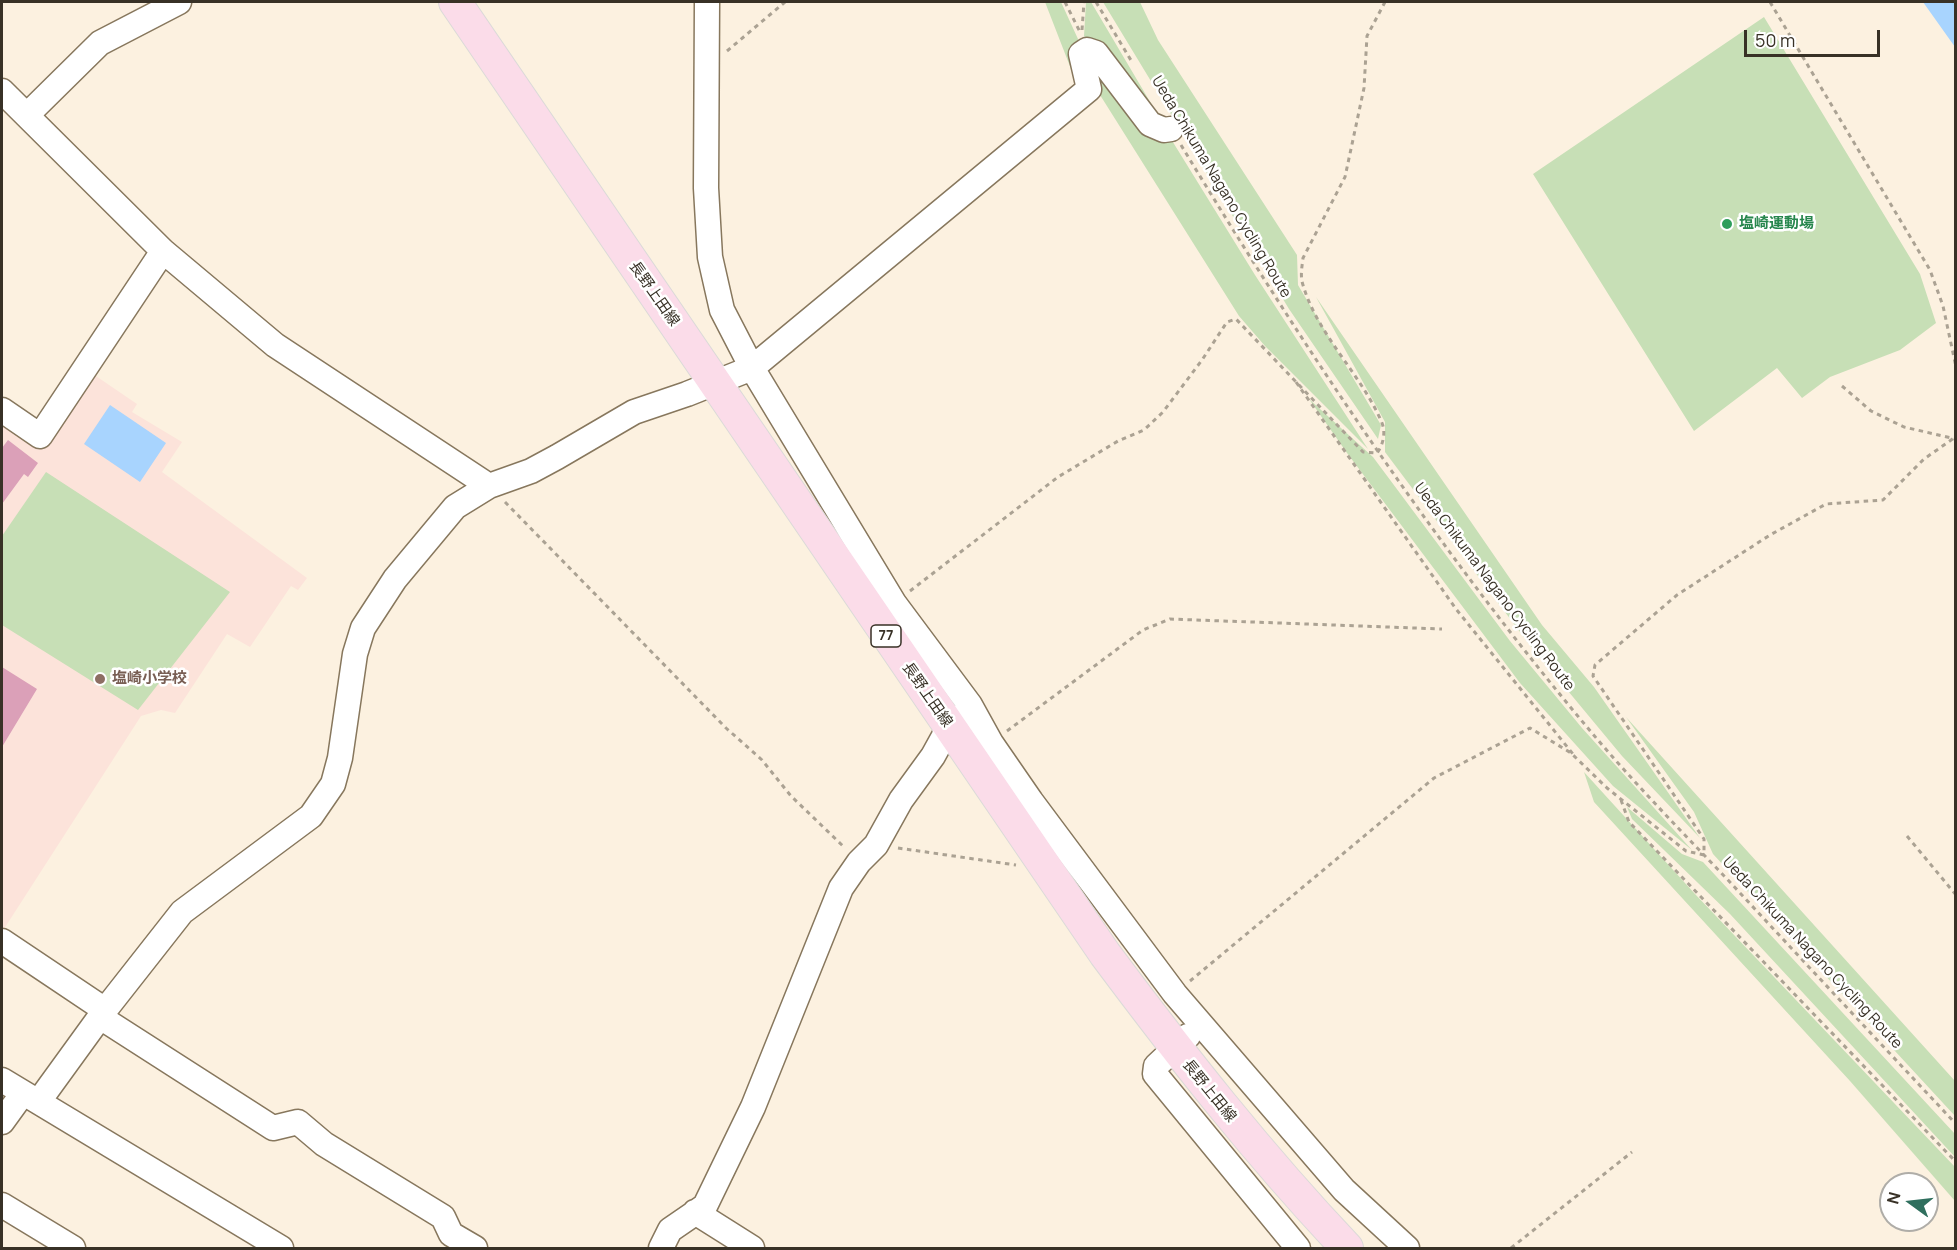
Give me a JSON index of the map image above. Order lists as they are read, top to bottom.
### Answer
{
  "streets": {
    "main road": ["長野上田線", "77"],
    "path": ["Ueda Chikuma Nagano Cycling Route"]
  },
  "places": ["塩崎運動場", "塩崎小学校"],
  "scale_bar": "50 m",
  "north": "left"
}
